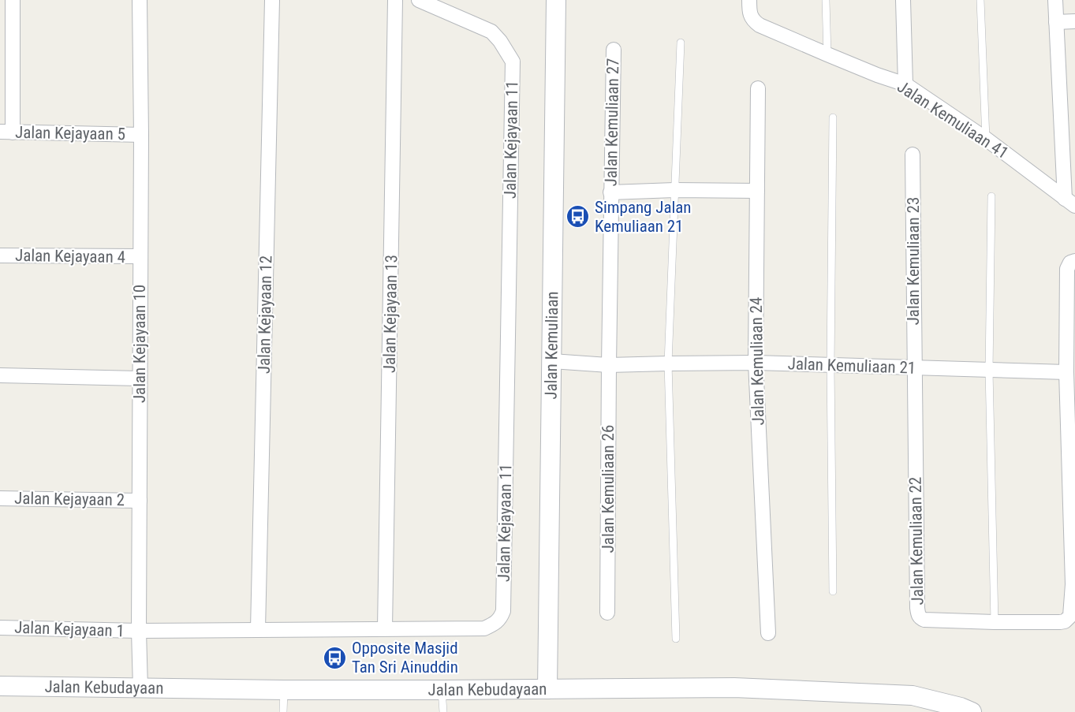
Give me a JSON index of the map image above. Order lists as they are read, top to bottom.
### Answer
{
  "streets": {
    "street": [
      "Jalan Kemuliaan 41",
      "Jalan Kemuliaan 27",
      "Jalan Kejayaan 5",
      "Jalan Kejayaan 11",
      "Jalan Kejayaan 4",
      "Jalan Kemuliaan 23",
      "Jalan Kejayaan 13",
      "Jalan Kejayaan 12",
      "Jalan Kejayaan 10",
      "Jalan Kemuliaan",
      "Jalan Kemuliaan 24",
      "Jalan Kemuliaan 21",
      "Jalan Kemuliaan 26",
      "Jalan Kejayaan 2",
      "Jalan Kemuliaan 22",
      "Jalan Kejayaan 1",
      "Jalan Kebudayaan"
    ]
  },
  "crossings": [
    ["Jalan Kemuliaan 27", "Jalan Kemuliaan 21"],
    ["Jalan Kemuliaan 27", "Jalan Kemuliaan 26"],
    ["Jalan Kejayaan 5", "Jalan Kejayaan 10"],
    ["Jalan Kejayaan 11", "Jalan Kejayaan 13"],
    ["Jalan Kejayaan 11", "Jalan Kejayaan 12"],
    ["Jalan Kejayaan 11", "Jalan Kejayaan 10"],
    ["Jalan Kejayaan 11", "Jalan Kejayaan 1"],
    ["Jalan Kejayaan 4", "Jalan Kejayaan 10"],
    ["Jalan Kemuliaan 23", "Jalan Kemuliaan 21"],
    ["Jalan Kemuliaan 23", "Jalan Kemuliaan 22"],
    ["Jalan Kejayaan 10", "Jalan Kejayaan 2"],
    ["Jalan Kejayaan 10", "Jalan Kejayaan 1"],
    ["Jalan Kejayaan 10", "Jalan Kebudayaan"],
    ["Jalan Kemuliaan", "Jalan Kemuliaan 21"],
    ["Jalan Kemuliaan", "Jalan Kebudayaan"],
    ["Jalan Kemuliaan 24", "Jalan Kemuliaan 21"],
    ["Jalan Kemuliaan 21", "Jalan Kemuliaan 26"],
    ["Jalan Kemuliaan 21", "Jalan Kemuliaan 22"]
  ],
  "places": {
    "bus stop": ["Simpang Jalan Kemuliaan 21", "Opposite Masjid Tan Sri Ainuddin"]
  }
}
